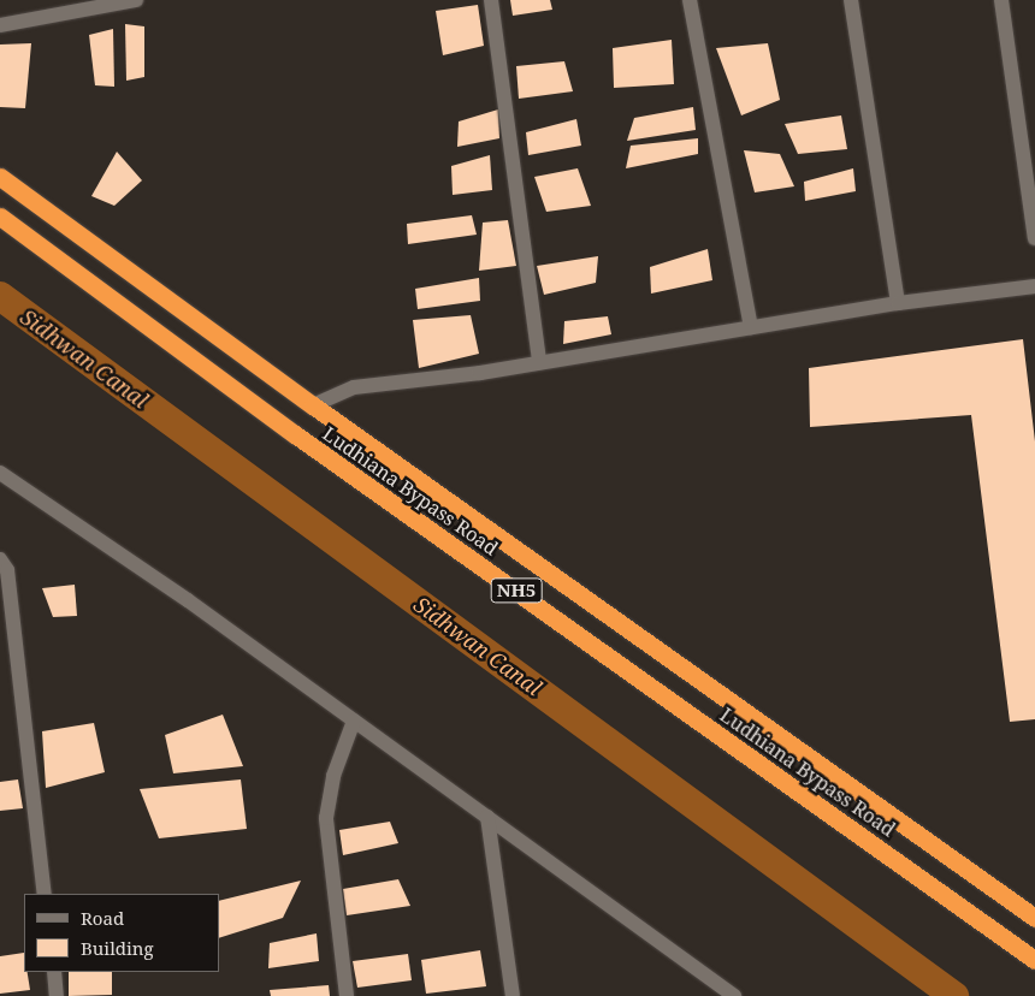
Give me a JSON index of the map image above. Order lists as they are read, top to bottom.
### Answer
{
  "streets": {
    "highway": ["Ludhiana Bypass Road", "NH5"]
  },
  "water": ["Sidhwan Canal"],
  "legend": ["Road", "Building"]
}
